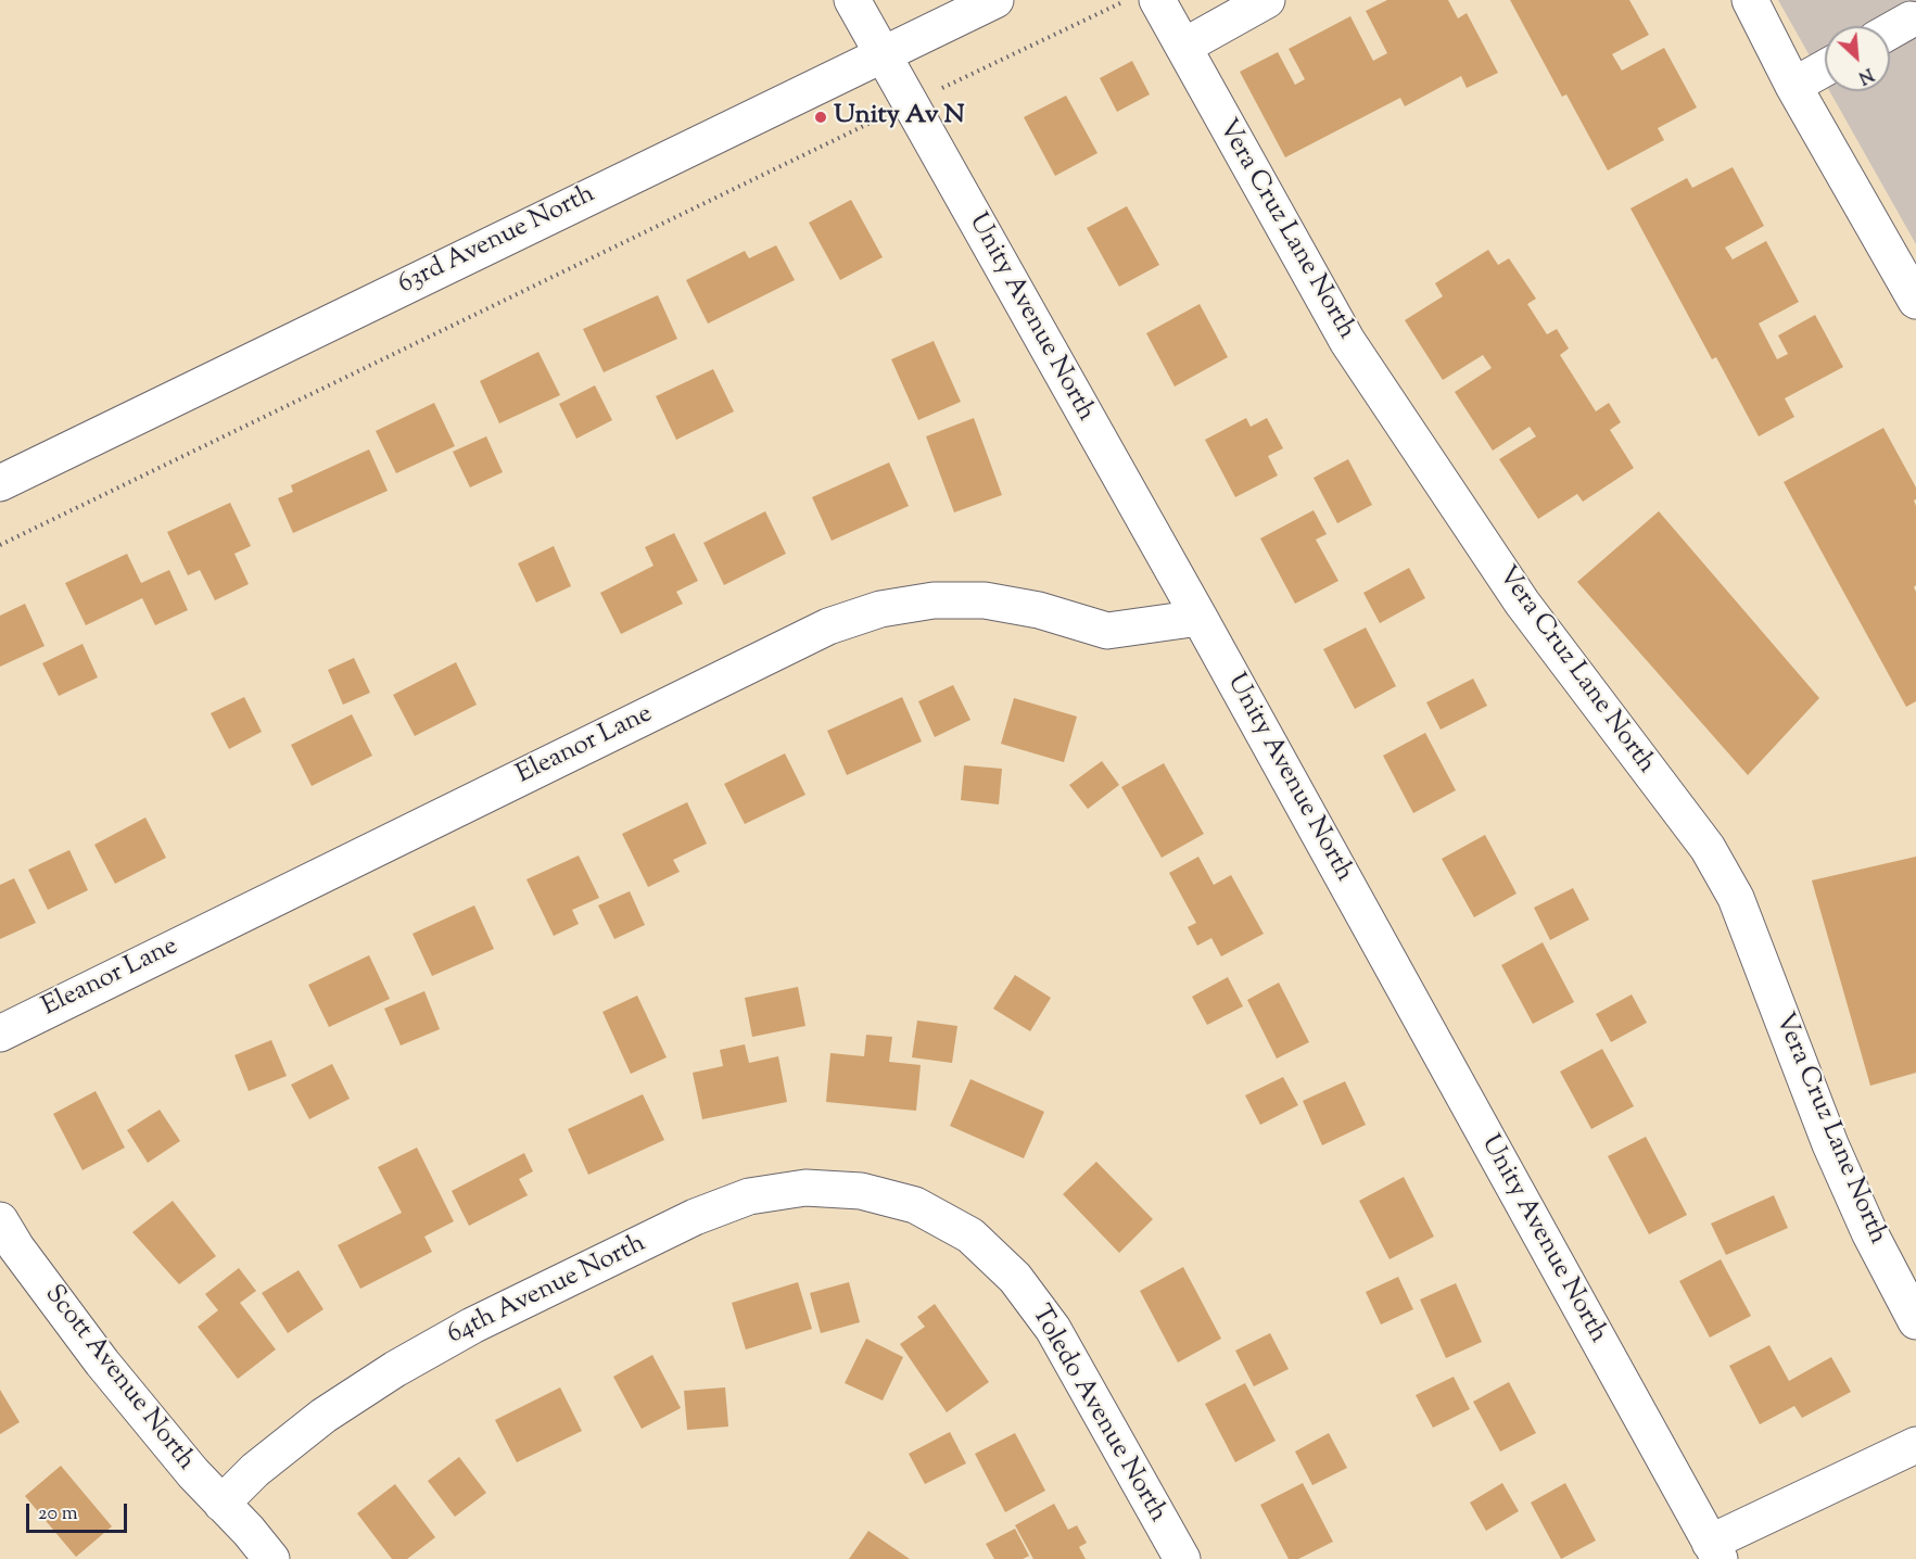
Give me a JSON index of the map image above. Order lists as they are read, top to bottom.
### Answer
{
  "streets": {
    "street": [
      "Vera Cruz Lane North",
      "63rd Avenue North",
      "Unity Avenue North",
      "Eleanor Lane",
      "64th Avenue North",
      "Scott Avenue North",
      "Toledo Avenue North"
    ]
  },
  "crossings": [
    ["63rd Avenue North", "Unity Avenue North"],
    ["Unity Avenue North", "Eleanor Lane"],
    ["64th Avenue North", "Scott Avenue North"],
    ["64th Avenue North", "Toledo Avenue North"]
  ],
  "places": ["Unity Av N"],
  "scale_bar": "20 m",
  "north": "bottom right"
}
